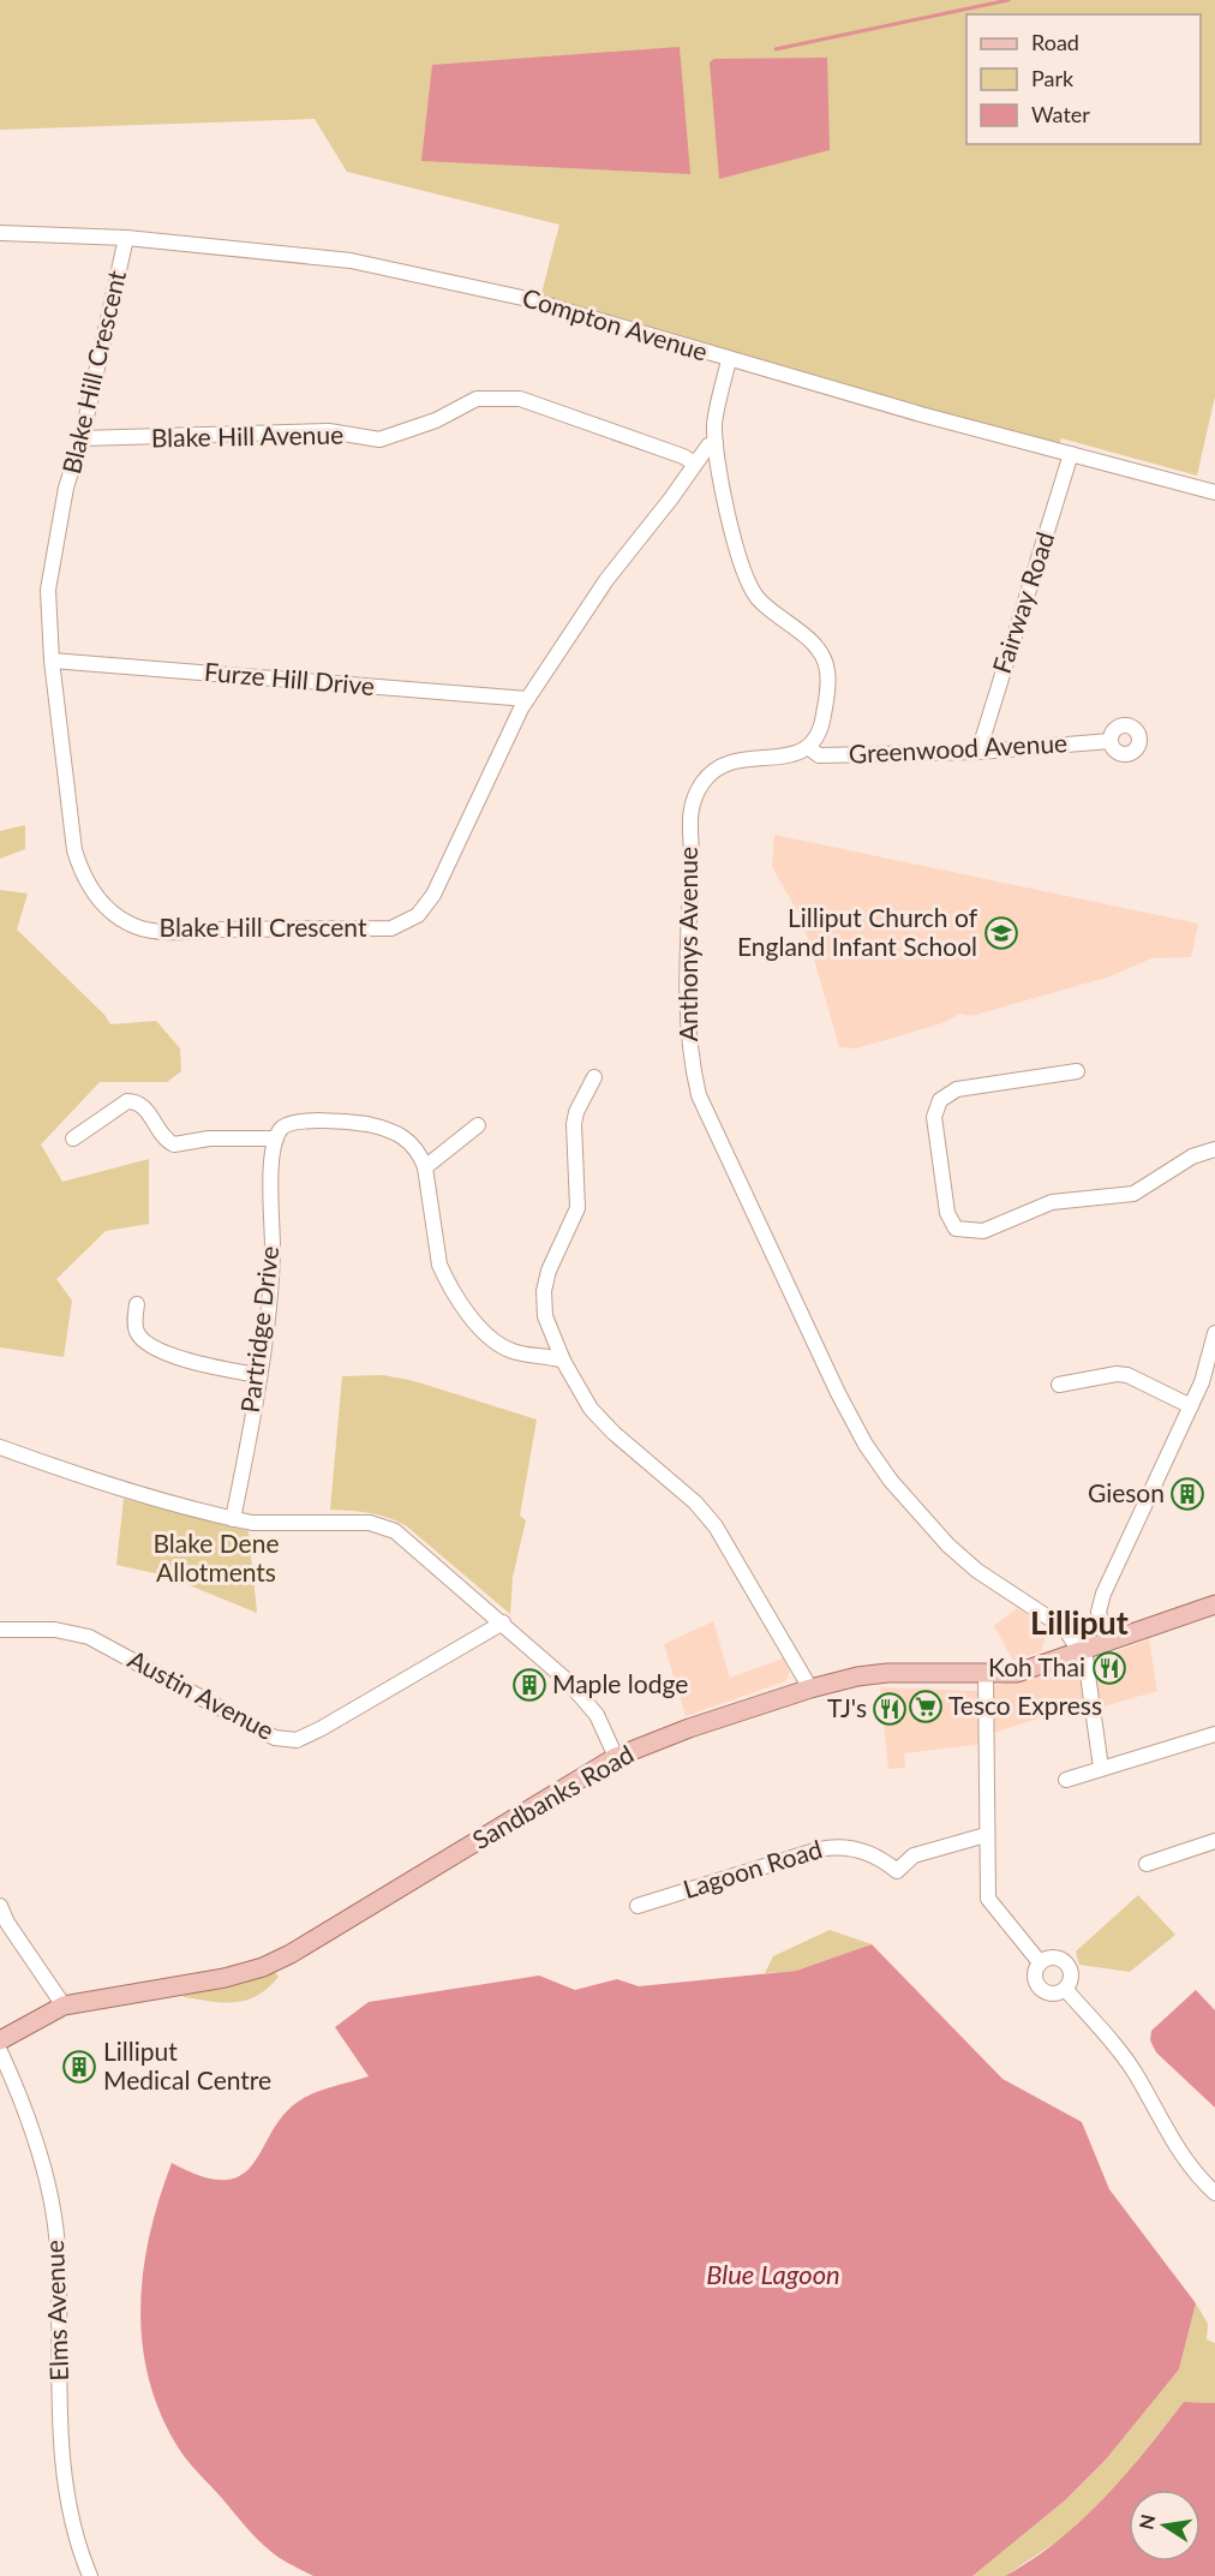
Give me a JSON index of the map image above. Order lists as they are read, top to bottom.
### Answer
{
  "streets": {
    "main road": ["Sandbanks Road"],
    "street": [
      "Compton Avenue",
      "Blake Hill Crescent",
      "Blake Hill Avenue",
      "Fairway Road",
      "Furze Hill Drive",
      "Greenwood Avenue",
      "Anthonys Avenue",
      "Partridge Drive",
      "Austin Avenue",
      "Lagoon Road",
      "Elms Avenue"
    ]
  },
  "crossings": [
    ["Compton Avenue", "Blake Hill Crescent"],
    ["Compton Avenue", "Fairway Road"],
    ["Blake Hill Crescent", "Blake Hill Avenue"],
    ["Blake Hill Crescent", "Furze Hill Drive"],
    ["Fairway Road", "Greenwood Avenue"],
    ["Greenwood Avenue", "Anthonys Avenue"],
    ["Anthonys Avenue", "Sandbanks Road"]
  ],
  "districts": ["Lilliput"],
  "water": ["Blue Lagoon"],
  "parks": ["Blake Dene Allotments"],
  "places": {
    "school or university": ["Lilliput Church of England Infant School"],
    "building": ["Gieson", "Maple lodge", "Lilliput Medical Centre"],
    "restaurant": ["Koh Thai", "TJ's"],
    "supermarket": ["Tesco Express"]
  },
  "legend": ["Road", "Park", "Water"],
  "north": "left"
}
